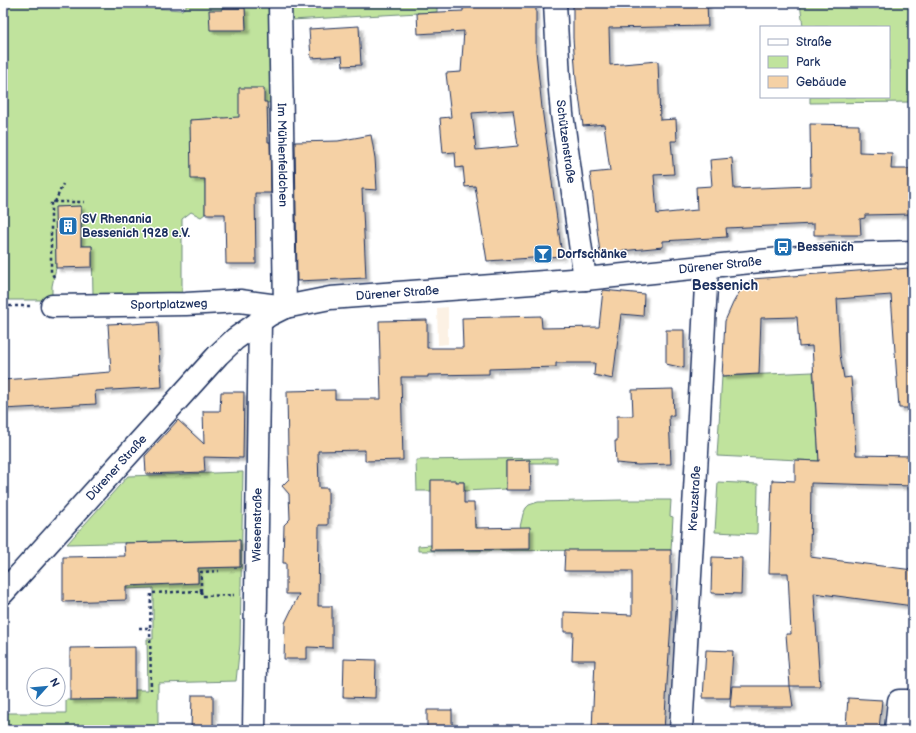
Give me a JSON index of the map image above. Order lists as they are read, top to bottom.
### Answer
{
  "streets": {
    "street": [
      "Schützenstraße",
      "Im Mühlenfeldchen",
      "Dürener Straße",
      "Sportplatzweg",
      "Kreuzstraße",
      "Wiesenstraße"
    ]
  },
  "crossings": [
    ["Schützenstraße", "Dürener Straße"],
    ["Im Mühlenfeldchen", "Dürener Straße"],
    ["Im Mühlenfeldchen", "Sportplatzweg"],
    ["Dürener Straße", "Sportplatzweg"],
    ["Dürener Straße", "Kreuzstraße"],
    ["Dürener Straße", "Wiesenstraße"]
  ],
  "districts": ["Bessenich"],
  "places": {
    "building": ["SV Rhenania Bessenich 1928 e.V."],
    "bus stop": ["Bessenich"],
    "bar": ["Dorfschänke"]
  },
  "legend": ["Straße", "Park", "Gebäude"],
  "north": "top right"
}
